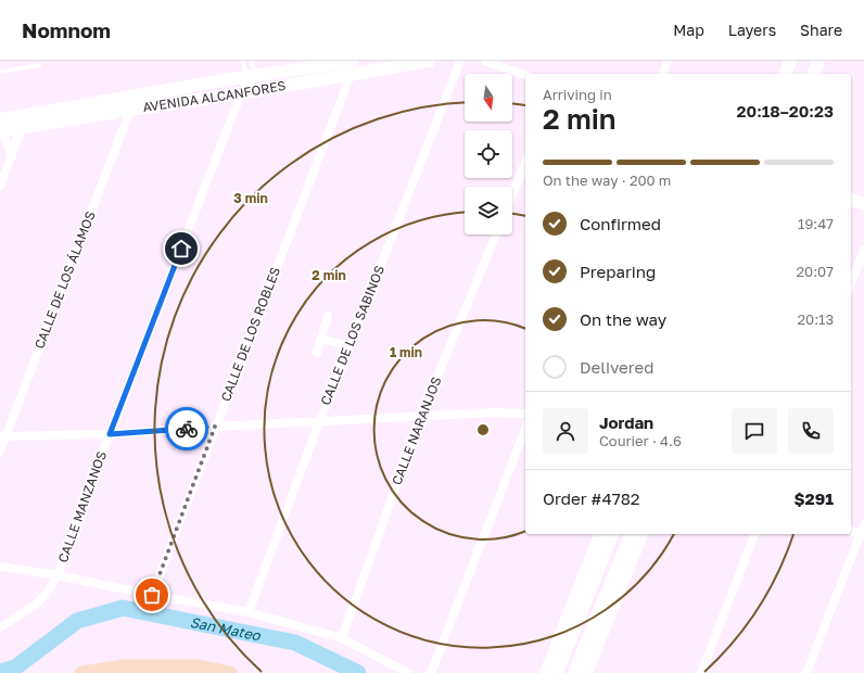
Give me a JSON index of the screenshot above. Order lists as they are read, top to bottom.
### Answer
{
  "streets": {
    "main road": ["AVENIDA ALCANFORES"],
    "street": [
      "CALLE DE LOS ÁLAMOS",
      "CALLE DE LOS ROBLES",
      "CALLE DE LOS SABINOS",
      "CALLE NARANJOS",
      "CALLE MANZANOS"
    ]
  },
  "crossings": [
    ["AVENIDA ALCANFORES", "CALLE DE LOS ÁLAMOS"],
    ["AVENIDA ALCANFORES", "CALLE DE LOS ROBLES"],
    ["AVENIDA ALCANFORES", "CALLE MANZANOS"]
  ],
  "water": ["San Mateo"],
  "north": "bottom",
  "page": {
    "header": "Nomnom",
    "nav": ["Map", "Layers", "Share"],
    "heading": ["2 min", "Arriving in", "20:18–20:23"],
    "panel": [
      "Jordan",
      "Courier · 4.6",
      "Order #4782",
      "$291"
    ],
    "bar": "On the way · 200 m",
    "list": [
      ["Confirmed", "19:47"],
      ["Preparing", "20:07"],
      ["On the way", "20:13"],
      "Delivered"
    ]
  },
  "rings": ["3 min", "2 min", "1 min"]
}
